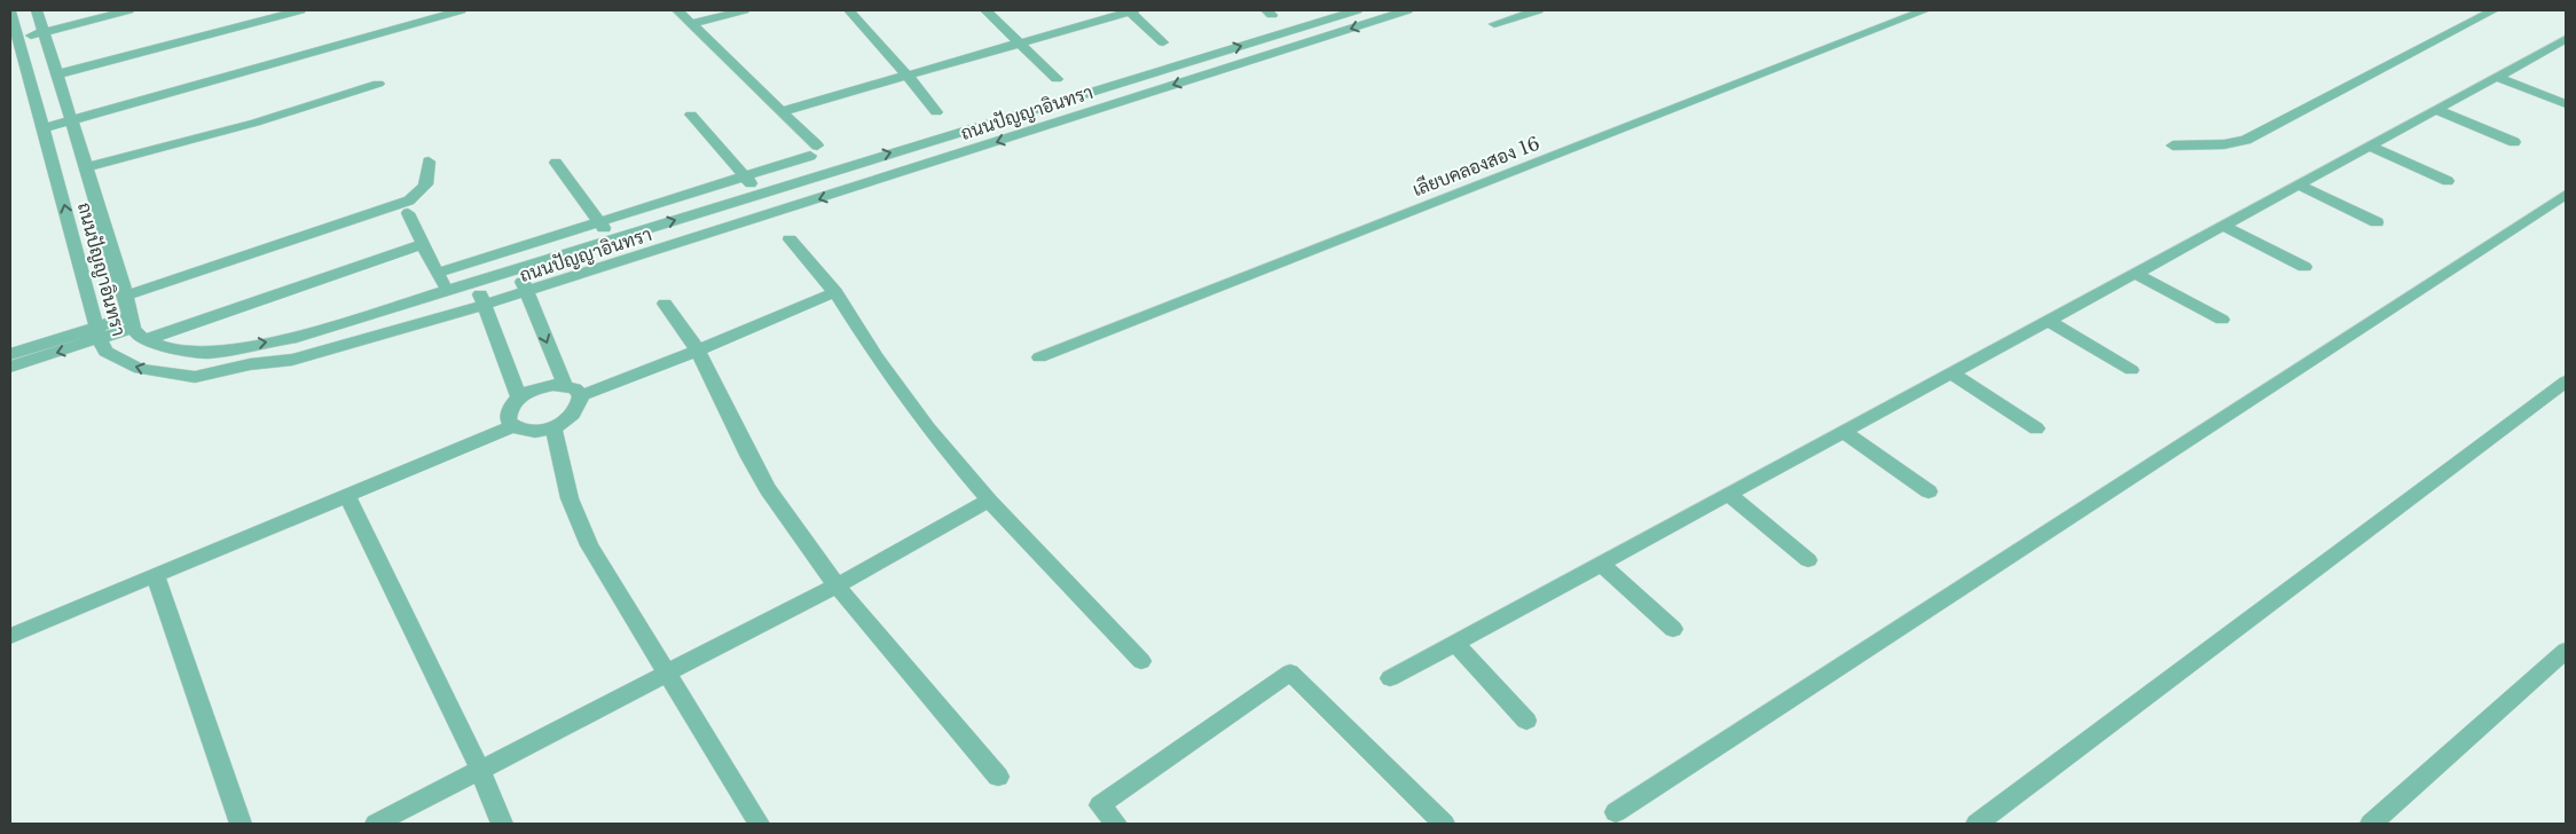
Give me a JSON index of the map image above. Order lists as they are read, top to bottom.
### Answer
{
  "streets": {
    "street": ["ถนนปัญญาอินทรา", "เลียบคลองสอง 16"]
  }
}
